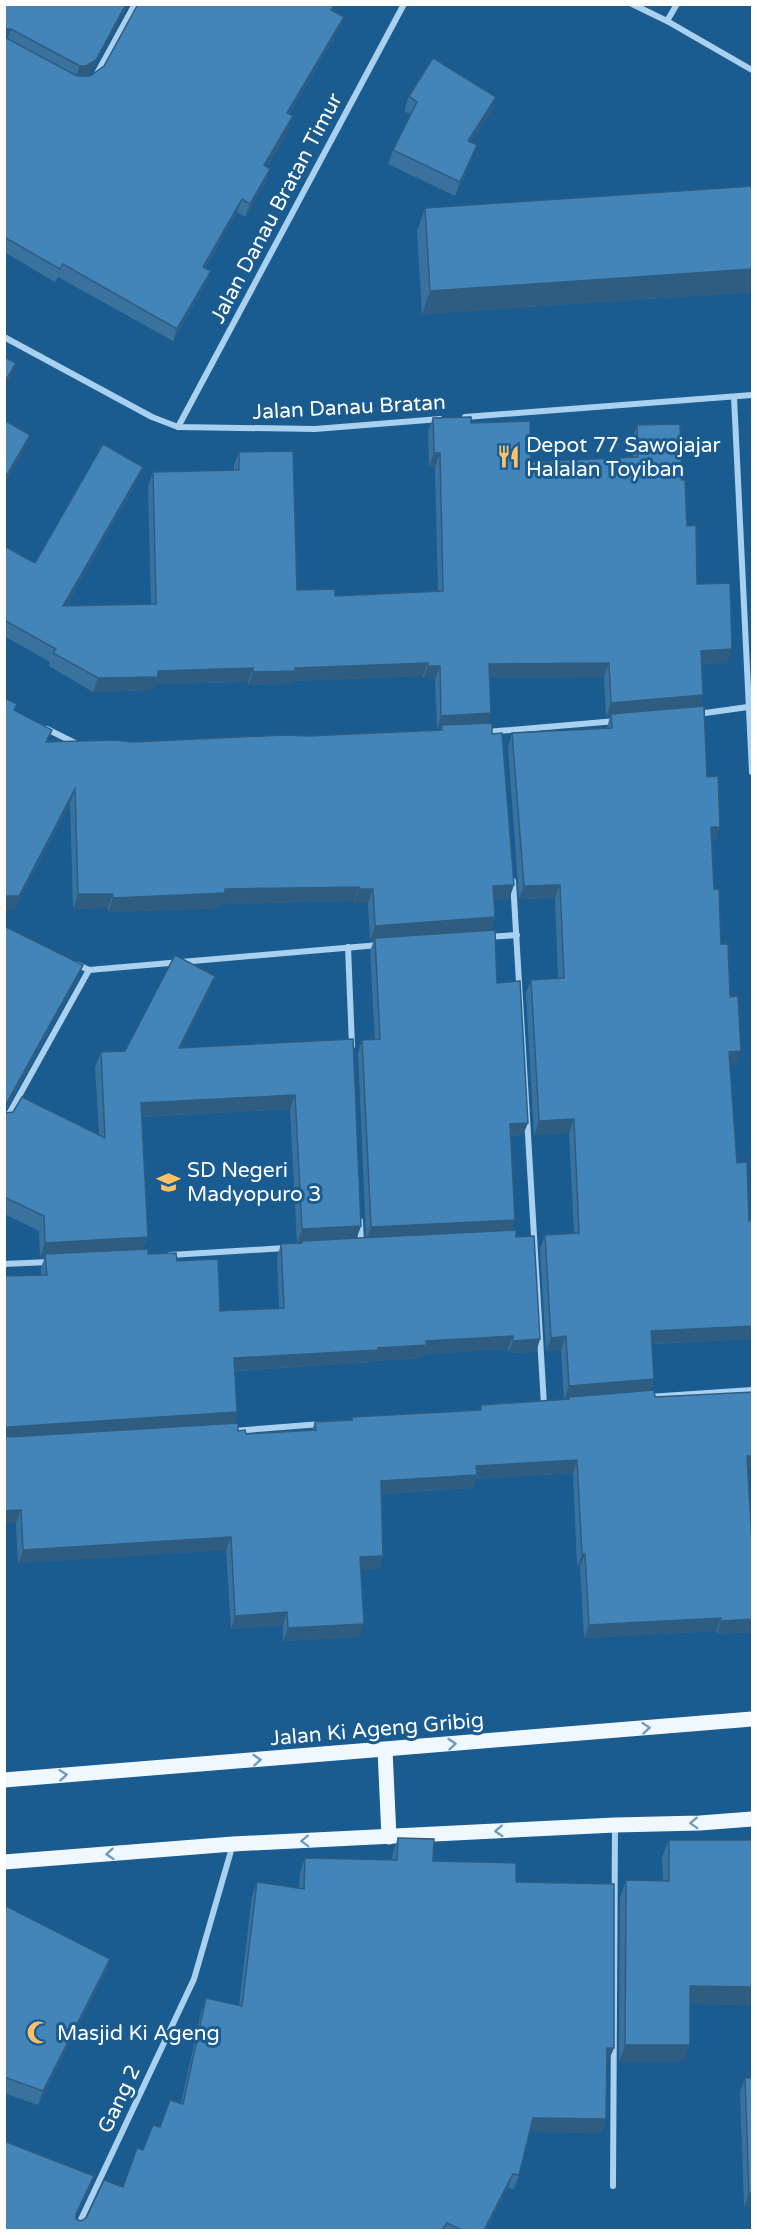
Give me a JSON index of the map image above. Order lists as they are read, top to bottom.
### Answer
{
  "streets": {
    "main road": ["Jalan Ki Ageng Gribig"],
    "street": ["Jalan Danau Bratan Timur", "Jalan Danau Bratan", "Gang 2"]
  },
  "crossings": [
    ["Jalan Danau Bratan Timur", "Jalan Danau Bratan"]
  ],
  "places": {
    "restaurant": ["Depot 77 Sawojajar Halalan Toyiban"],
    "school or university": ["SD Negeri Madyopuro 3"],
    "mosque": ["Masjid Ki Ageng"]
  }
}
